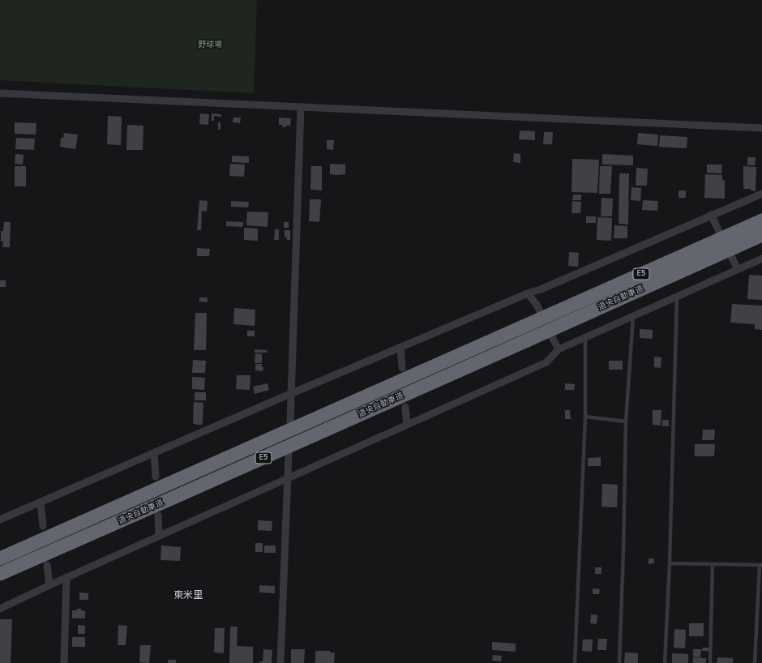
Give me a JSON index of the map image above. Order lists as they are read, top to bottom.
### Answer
{
  "streets": {
    "highway": ["E5", "道央自動車道"]
  },
  "districts": ["東米里"],
  "parks": ["野球場"]
}
